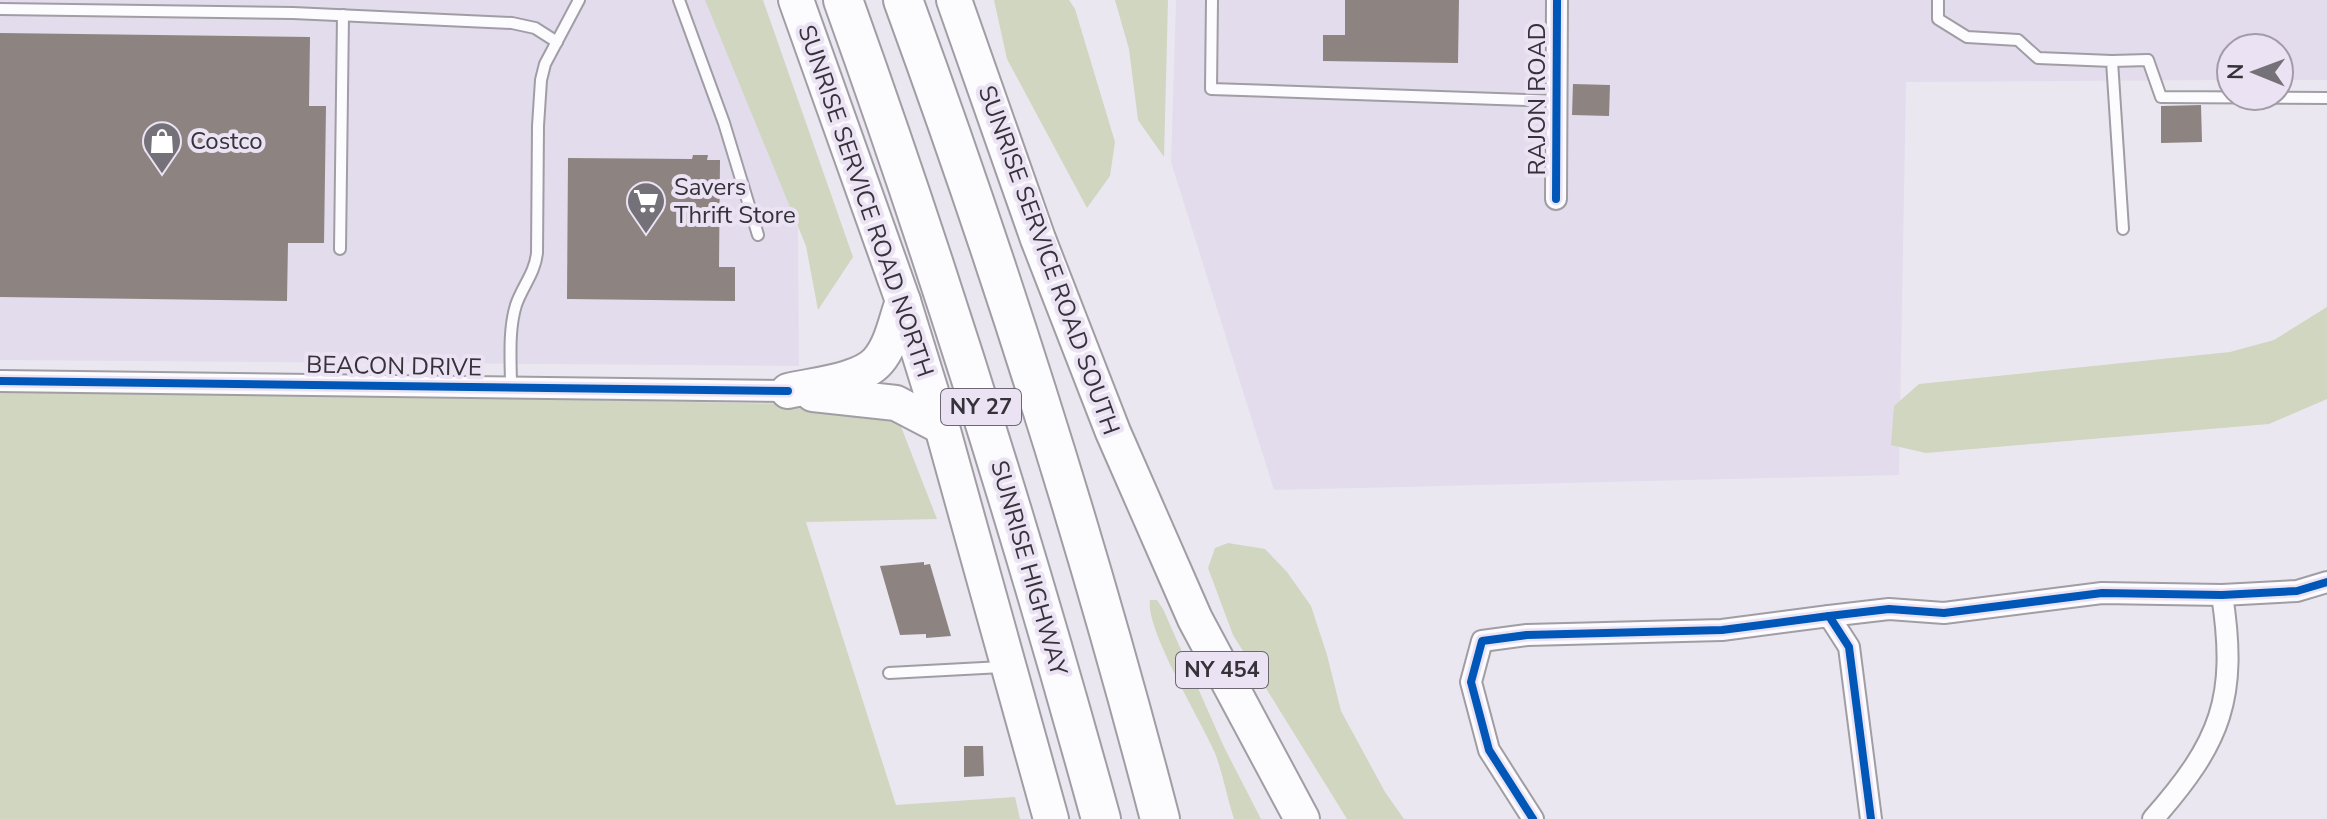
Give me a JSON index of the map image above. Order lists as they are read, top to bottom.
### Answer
{
  "streets": {
    "highway": [
      "SUNRISE SERVICE ROAD NORTH",
      "SUNRISE SERVICE ROAD SOUTH",
      "NY 27",
      "SUNRISE HIGHWAY",
      "NY 454"
    ],
    "street": ["RAJON ROAD", "BEACON DRIVE"]
  },
  "places": {
    "shop": ["Costco"],
    "supermarket": ["Savers Thrift Store"]
  },
  "north": "left"
}
